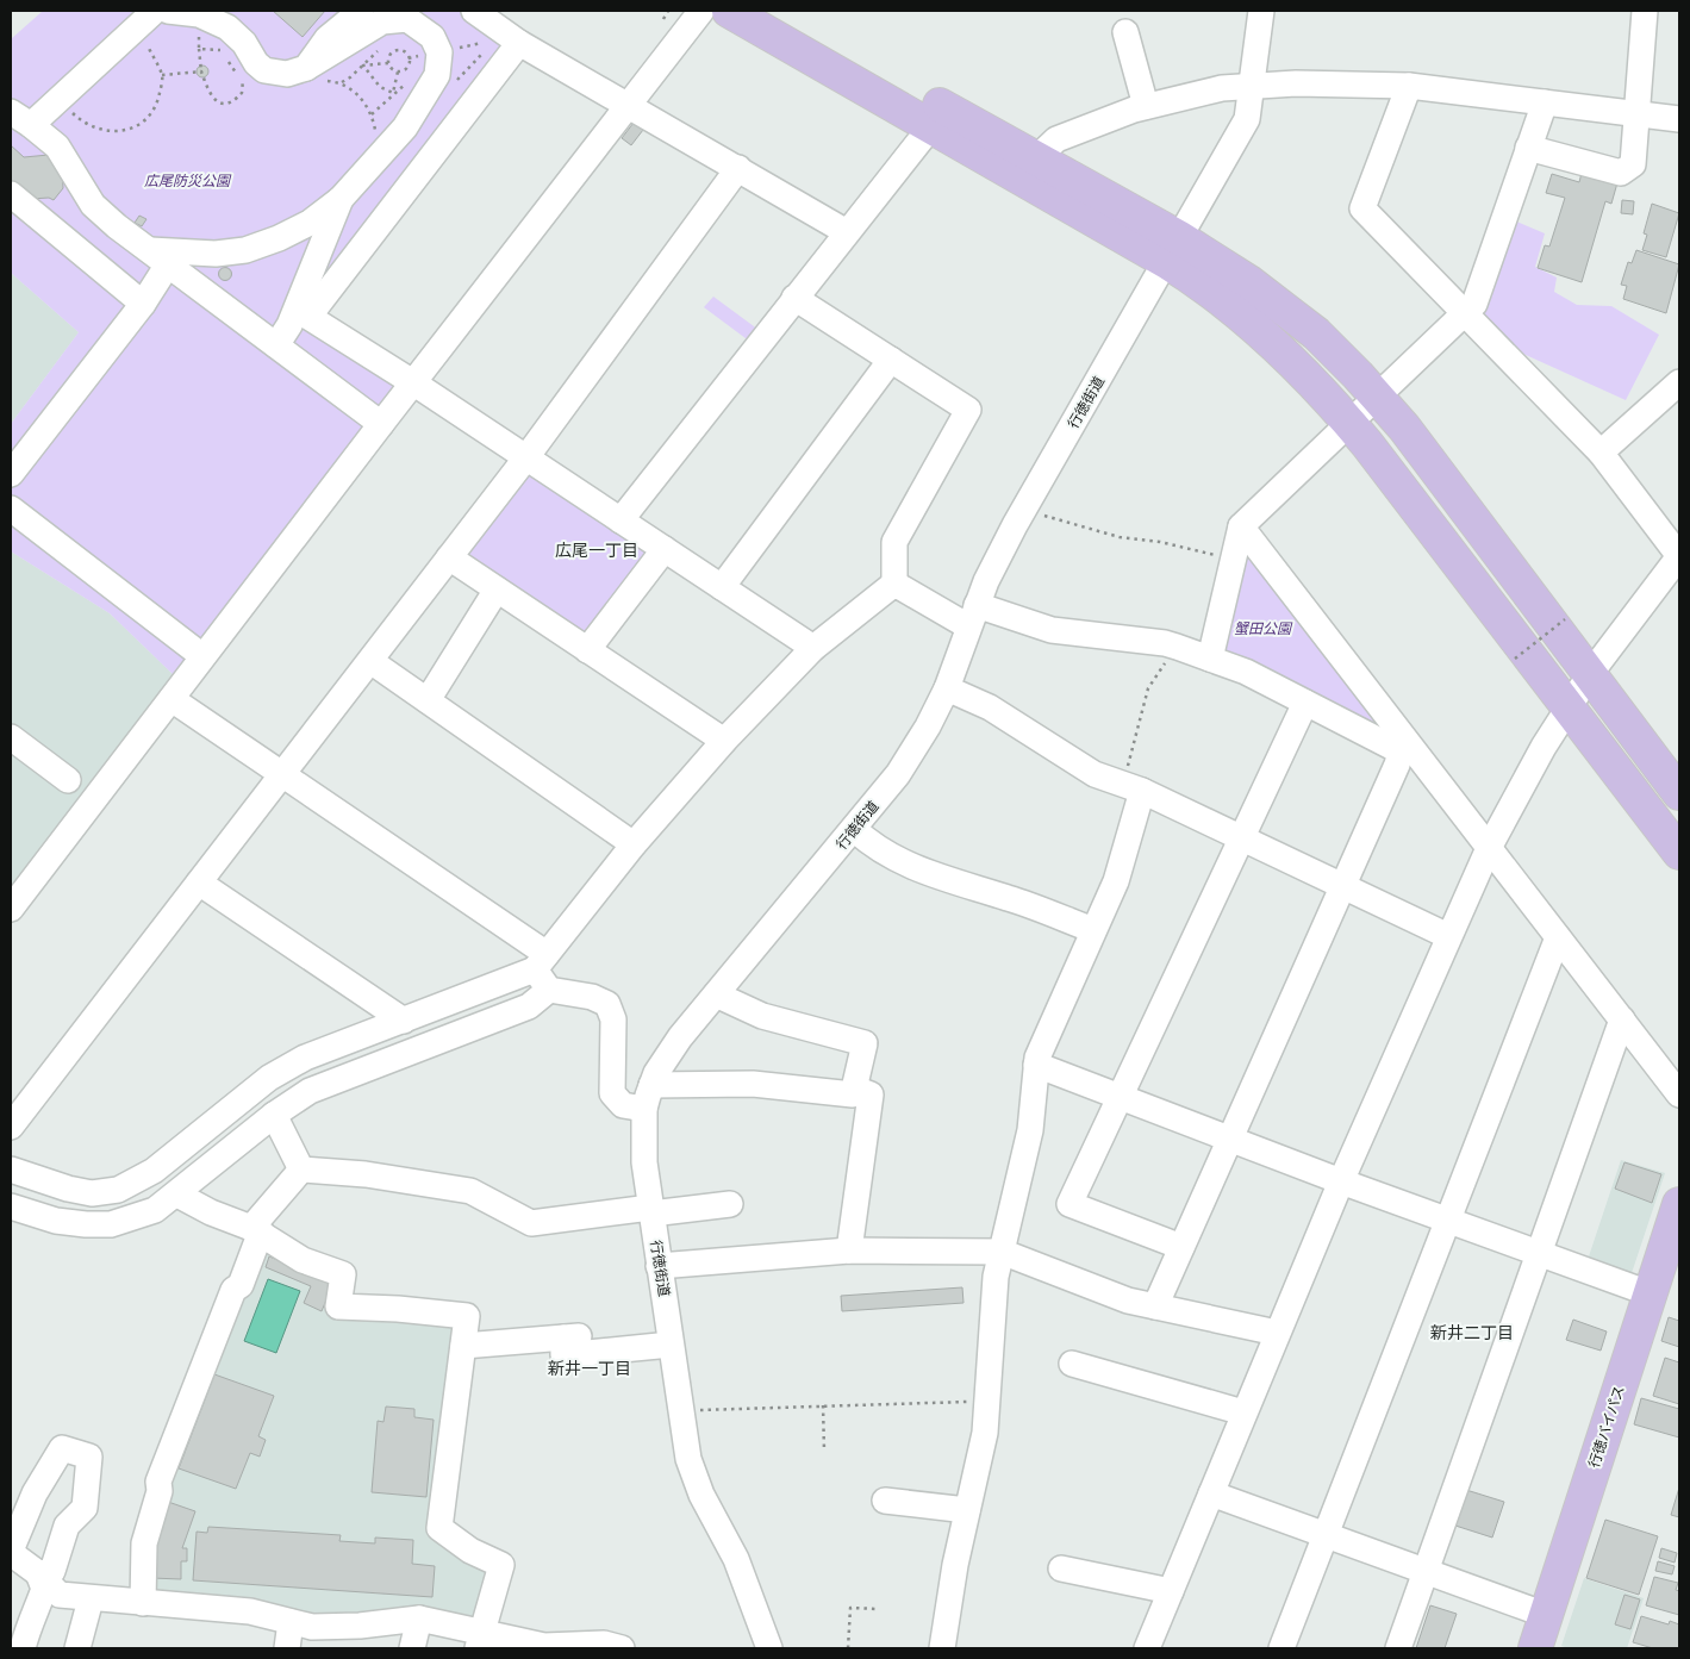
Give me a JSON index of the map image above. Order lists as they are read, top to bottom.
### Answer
{
  "streets": {
    "main road": ["行徳バイパス"],
    "street": ["行徳街道"]
  },
  "districts": ["広尾一丁目", "新井二丁目", "新井一丁目"],
  "parks": ["広尾防災公園", "蟹田公園"]
}
